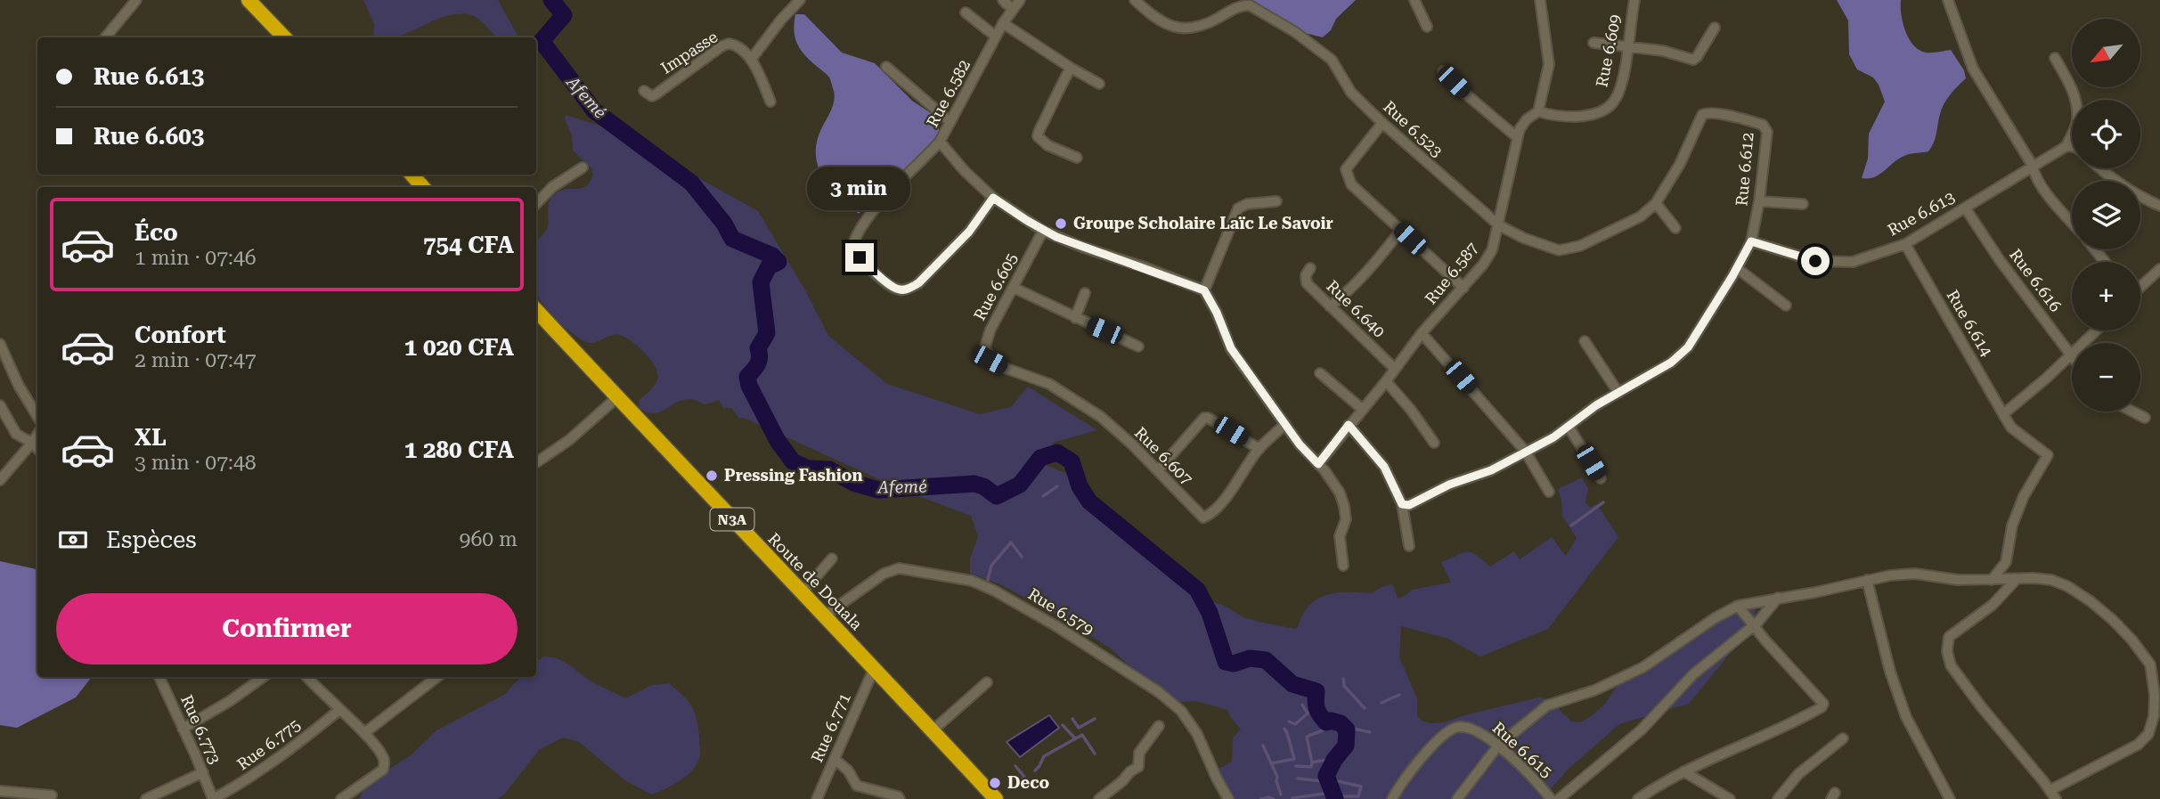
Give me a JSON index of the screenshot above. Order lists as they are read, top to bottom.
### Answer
{
  "streets": {
    "highway": ["N3A", "Route de Douala"],
    "street": [
      "Rue 6.609",
      "Impasse",
      "Rue 6.582",
      "Rue 6.523",
      "Rue 6.612",
      "Rue 6.613",
      "Rue 6.587",
      "Rue 6.616",
      "Rue 6.605",
      "Rue 6.640",
      "Rue 6.614",
      "Rue 6.607",
      "Rue 6.579",
      "Rue 6.771",
      "Rue 6.773",
      "Rue 6.775",
      "Rue 6.615"
    ]
  },
  "crossings": [
    ["Rue 6.609", "Rue 6.587"],
    ["Rue 6.582", "Rue 6.605"],
    ["Rue 6.523", "Rue 6.612"],
    ["Rue 6.523", "Rue 6.587"],
    ["Rue 6.612", "Rue 6.613"],
    ["Rue 6.613", "Rue 6.616"],
    ["Rue 6.613", "Rue 6.614"],
    ["Rue 6.587", "Rue 6.640"],
    ["Rue 6.605", "Rue 6.607"],
    ["Route de Douala", "Rue 6.579"],
    ["Route de Douala", "Rue 6.771"],
    ["Rue 6.773", "Rue 6.775"]
  ],
  "water": ["Afemé"],
  "places": ["Groupe Scholaire Laïc Le Savoir", "Pressing Fashion", "Deco"],
  "north": "bottom left",
  "page": {
    "map_buttons": ["+", "−"],
    "banner": ["Rue 6.613", "Rue 6.603"],
    "bubble": "3 min",
    "list": [
      {
        "name": "Éco",
        "note": "1 min · 07:46",
        "value": "754 CFA"
      },
      {
        "name": "Confort",
        "note": "2 min · 07:47",
        "value": "1 020 CFA"
      },
      {
        "name": "XL",
        "note": "3 min · 07:48",
        "value": "1 280 CFA"
      }
    ],
    "pay": ["Espèces", "960 m"],
    "buttons": "Confirmer"
  }
}
